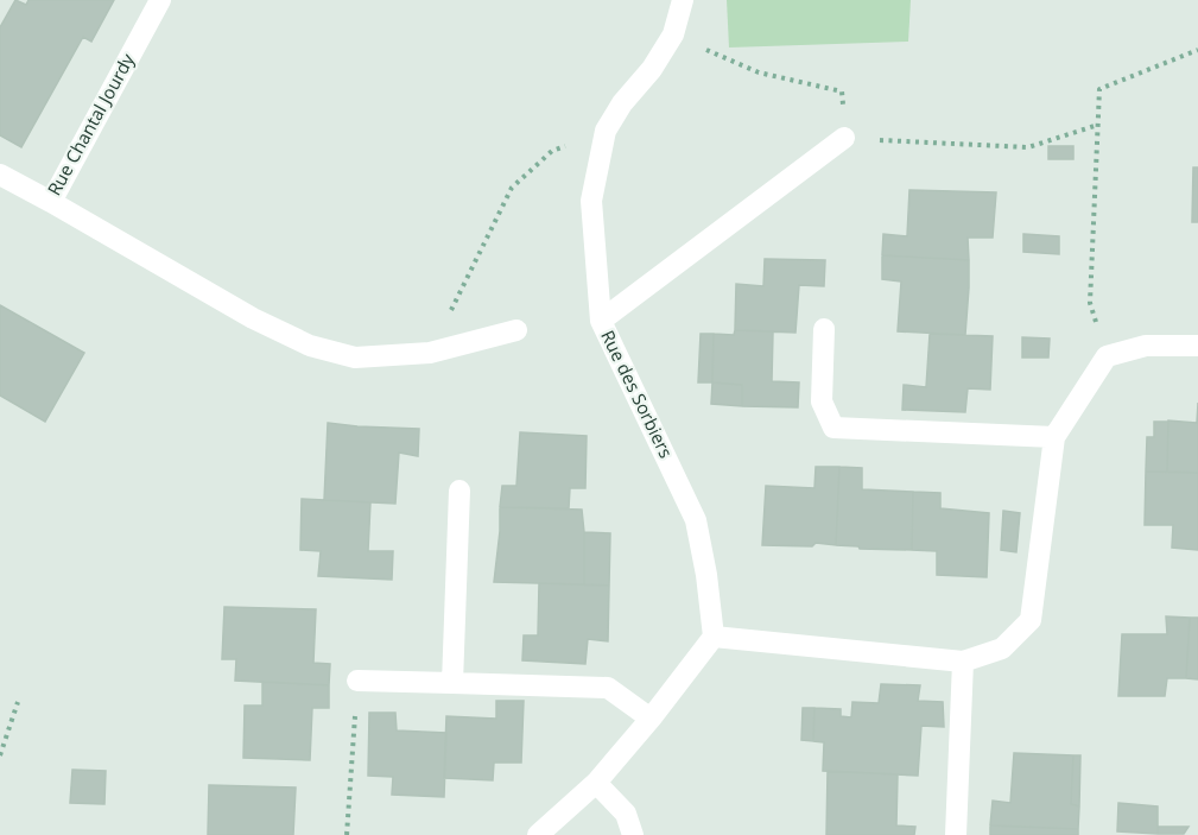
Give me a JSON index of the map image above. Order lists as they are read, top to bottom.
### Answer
{
  "streets": {
    "street": ["Rue Chantal Jourdy", "Rue des Sorbiers"]
  }
}
